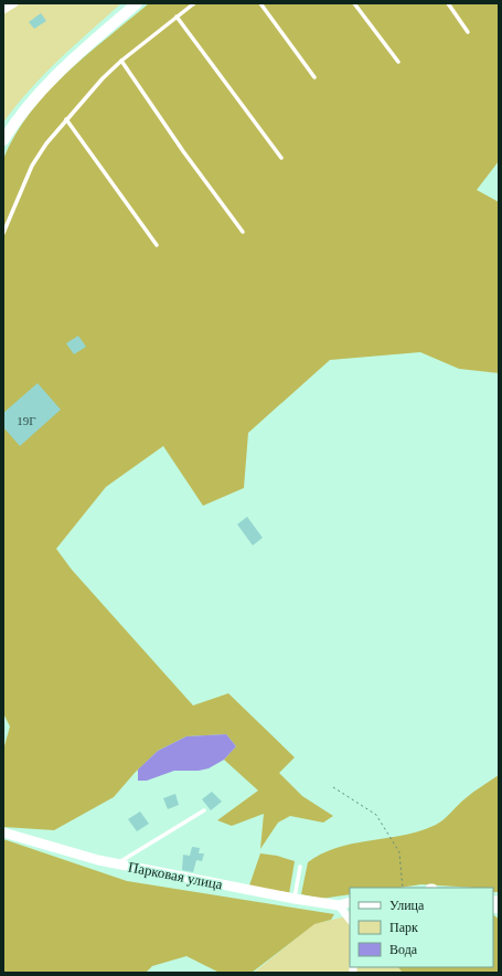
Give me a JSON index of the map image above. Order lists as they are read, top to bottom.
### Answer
{
  "streets": {
    "street": ["Парковая улица"]
  },
  "house_numbers": ["19Г"],
  "legend": ["Улица", "Парк", "Вода"]
}
